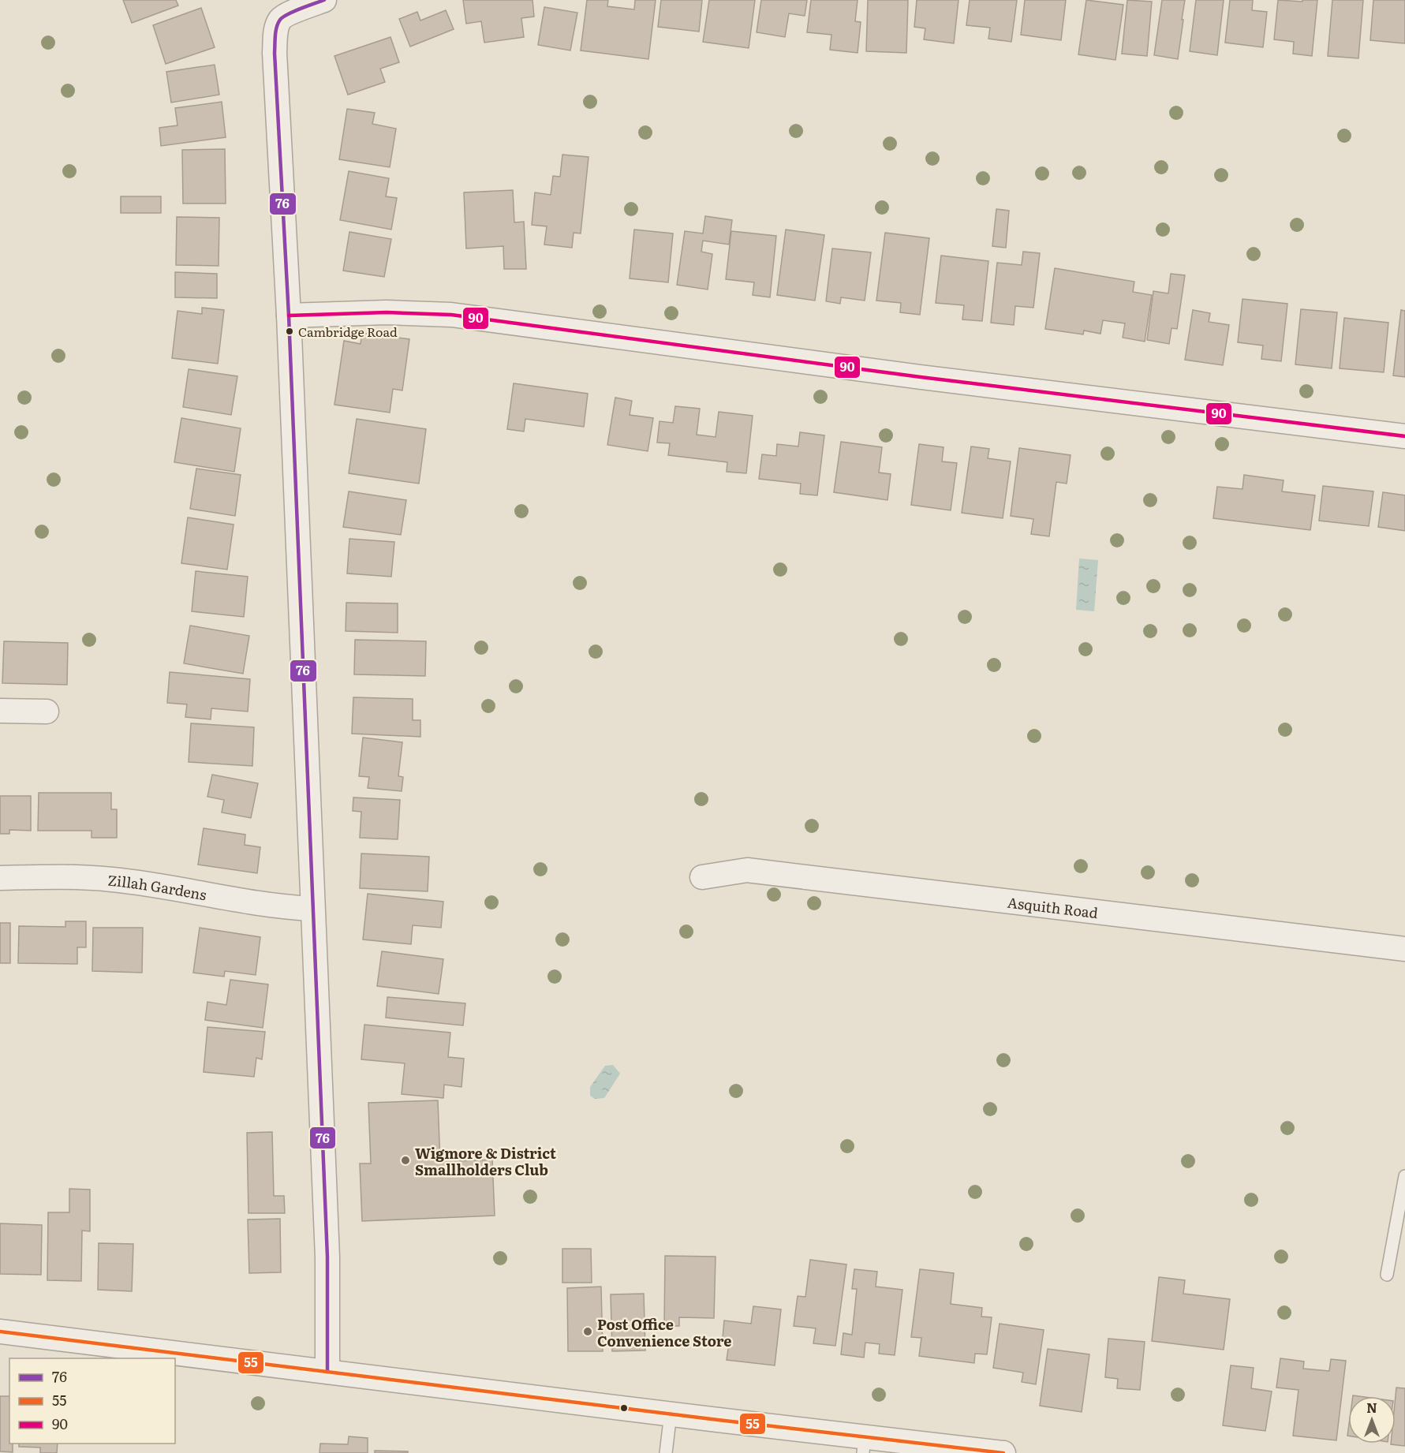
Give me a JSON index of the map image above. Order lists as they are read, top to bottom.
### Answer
{
  "streets": {
    "street": ["Zillah Gardens", "Asquith Road"]
  },
  "places": ["Cambridge Road", "Wigmore & District Smallholders Club", "Post Office Convenience Store"],
  "lines": ["transit line 76", "transit line 90", "transit line 55"],
  "legend": ["76", "55", "90"],
  "north": "top"
}
